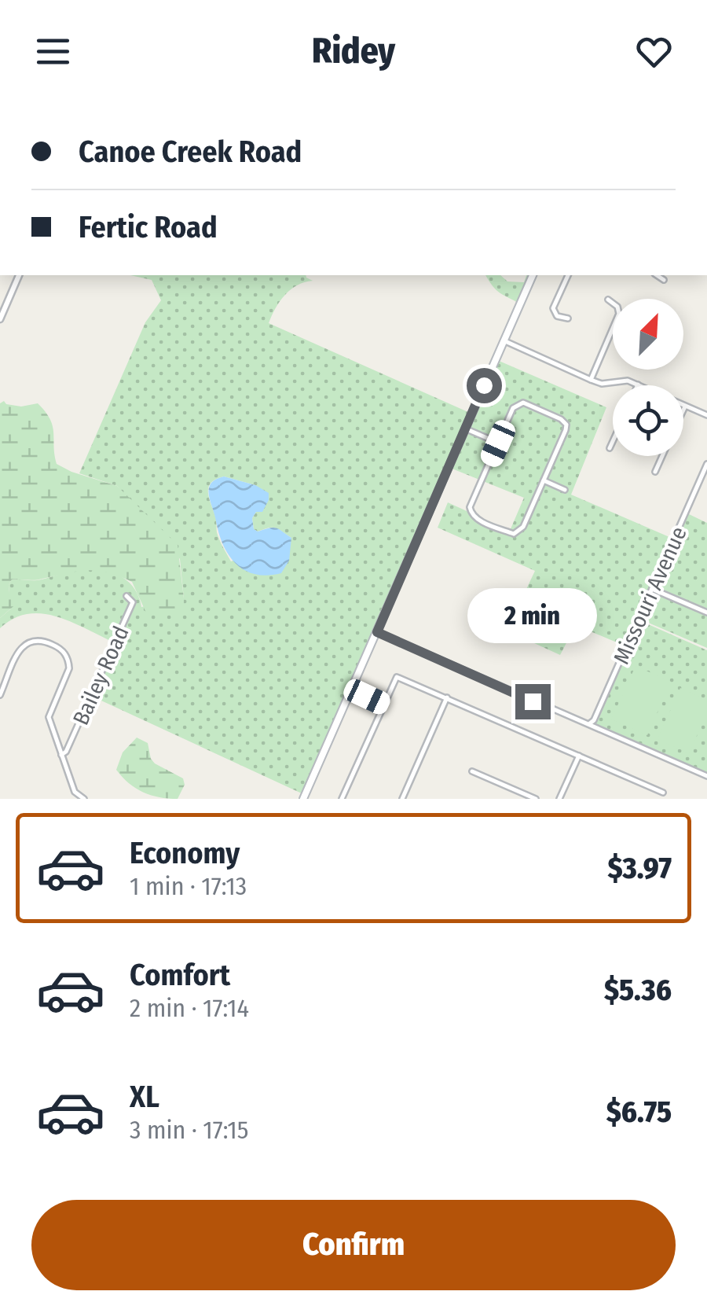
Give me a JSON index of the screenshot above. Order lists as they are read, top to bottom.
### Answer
{
  "streets": {
    "street": ["Missouri Avenue", "Bailey Road"]
  },
  "north": "top right",
  "page": {
    "header": "Ridey",
    "banner": ["Canoe Creek Road", "Fertic Road"],
    "bubble": "2 min",
    "list": [
      {
        "name": "Economy",
        "note": "1 min · 17:13",
        "value": "$3.97"
      },
      {
        "name": "Comfort",
        "note": "2 min · 17:14",
        "value": "$5.36"
      },
      {
        "name": "XL",
        "note": "3 min · 17:15",
        "value": "$6.75"
      }
    ],
    "buttons": "Confirm"
  }
}
